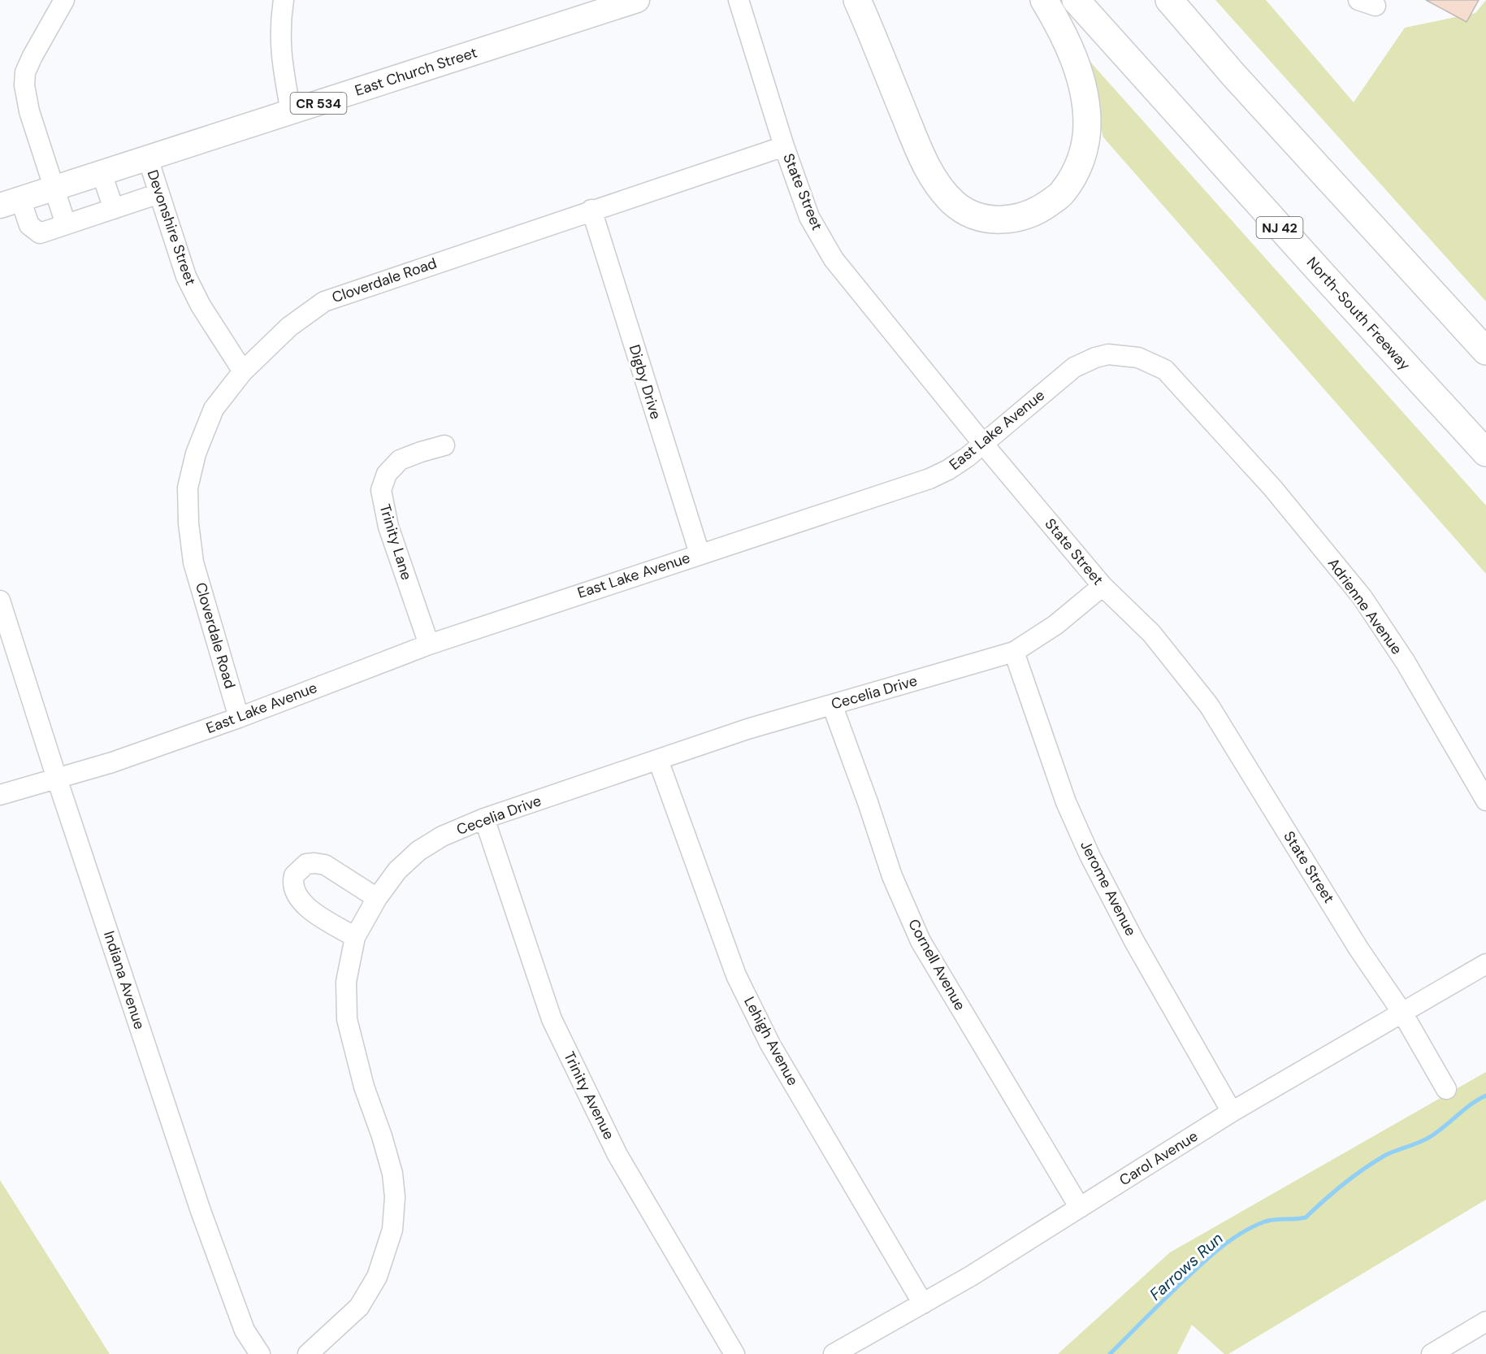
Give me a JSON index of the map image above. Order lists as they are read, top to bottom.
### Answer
{
  "streets": {
    "highway": ["NJ 42", "North-South Freeway"],
    "main road": ["East Church Street", "CR 534"],
    "street": [
      "State Street",
      "Devonshire Street",
      "Cloverdale Road",
      "Digby Drive",
      "East Lake Avenue",
      "Trinity Lane",
      "Adrienne Avenue",
      "Cecelia Drive",
      "Jerome Avenue",
      "Cornell Avenue",
      "Indiana Avenue",
      "Lehigh Avenue",
      "Trinity Avenue",
      "Carol Avenue"
    ]
  },
  "crossings": [
    ["East Church Street", "Devonshire Street"],
    ["State Street", "Cloverdale Road"],
    ["State Street", "East Lake Avenue"],
    ["State Street", "Cecelia Drive"],
    ["State Street", "Carol Avenue"],
    ["Devonshire Street", "Cloverdale Road"],
    ["Cloverdale Road", "Digby Drive"],
    ["Cloverdale Road", "East Lake Avenue"],
    ["Digby Drive", "East Lake Avenue"],
    ["East Lake Avenue", "Trinity Lane"],
    ["East Lake Avenue", "Adrienne Avenue"],
    ["East Lake Avenue", "Indiana Avenue"],
    ["Cecelia Drive", "Jerome Avenue"],
    ["Cecelia Drive", "Cornell Avenue"],
    ["Cecelia Drive", "Lehigh Avenue"],
    ["Cecelia Drive", "Trinity Avenue"],
    ["Jerome Avenue", "Carol Avenue"],
    ["Cornell Avenue", "Carol Avenue"],
    ["Lehigh Avenue", "Carol Avenue"]
  ],
  "water": ["Farrows Run"]
}
